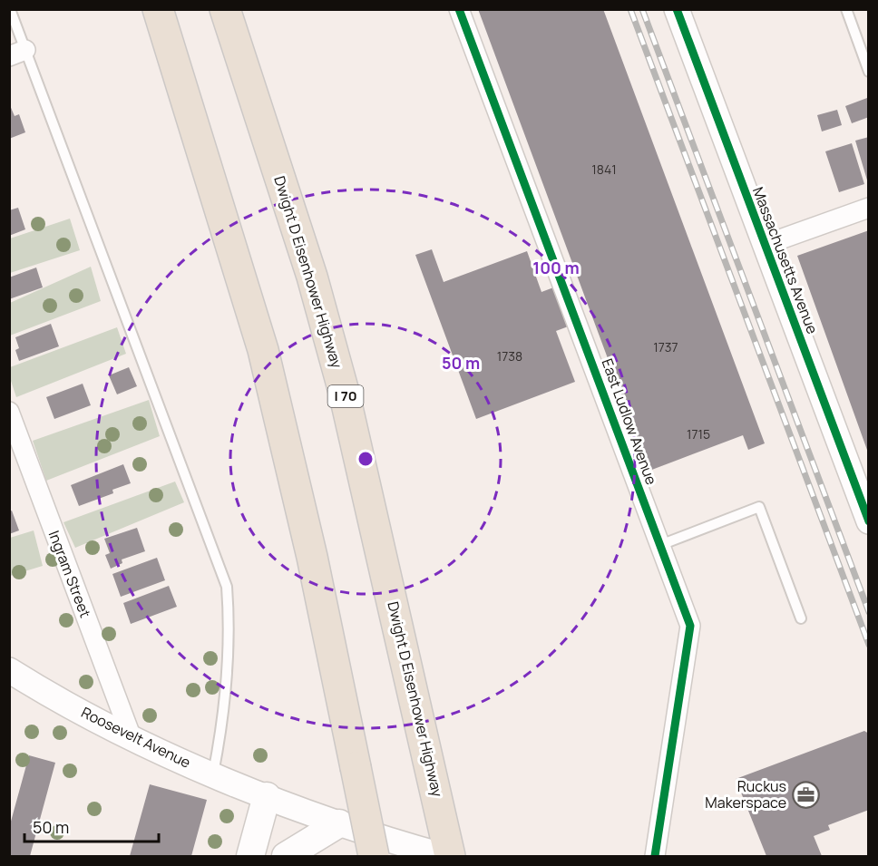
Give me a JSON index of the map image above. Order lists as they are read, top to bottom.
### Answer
{
  "streets": {
    "highway": ["Dwight D Eisenhower Highway", "I 70"],
    "street": [
      "Massachusetts Avenue",
      "East Ludlow Avenue",
      "Ingram Street",
      "Roosevelt Avenue"
    ]
  },
  "crossings": [
    ["Ingram Street", "Roosevelt Avenue"]
  ],
  "places": {
    "office": ["Ruckus Makerspace"]
  },
  "house_numbers": [
    "1841",
    "1737",
    "1738",
    "1715"
  ],
  "scale_bar": "50 m",
  "rings": ["100 m", "50 m"]
}
